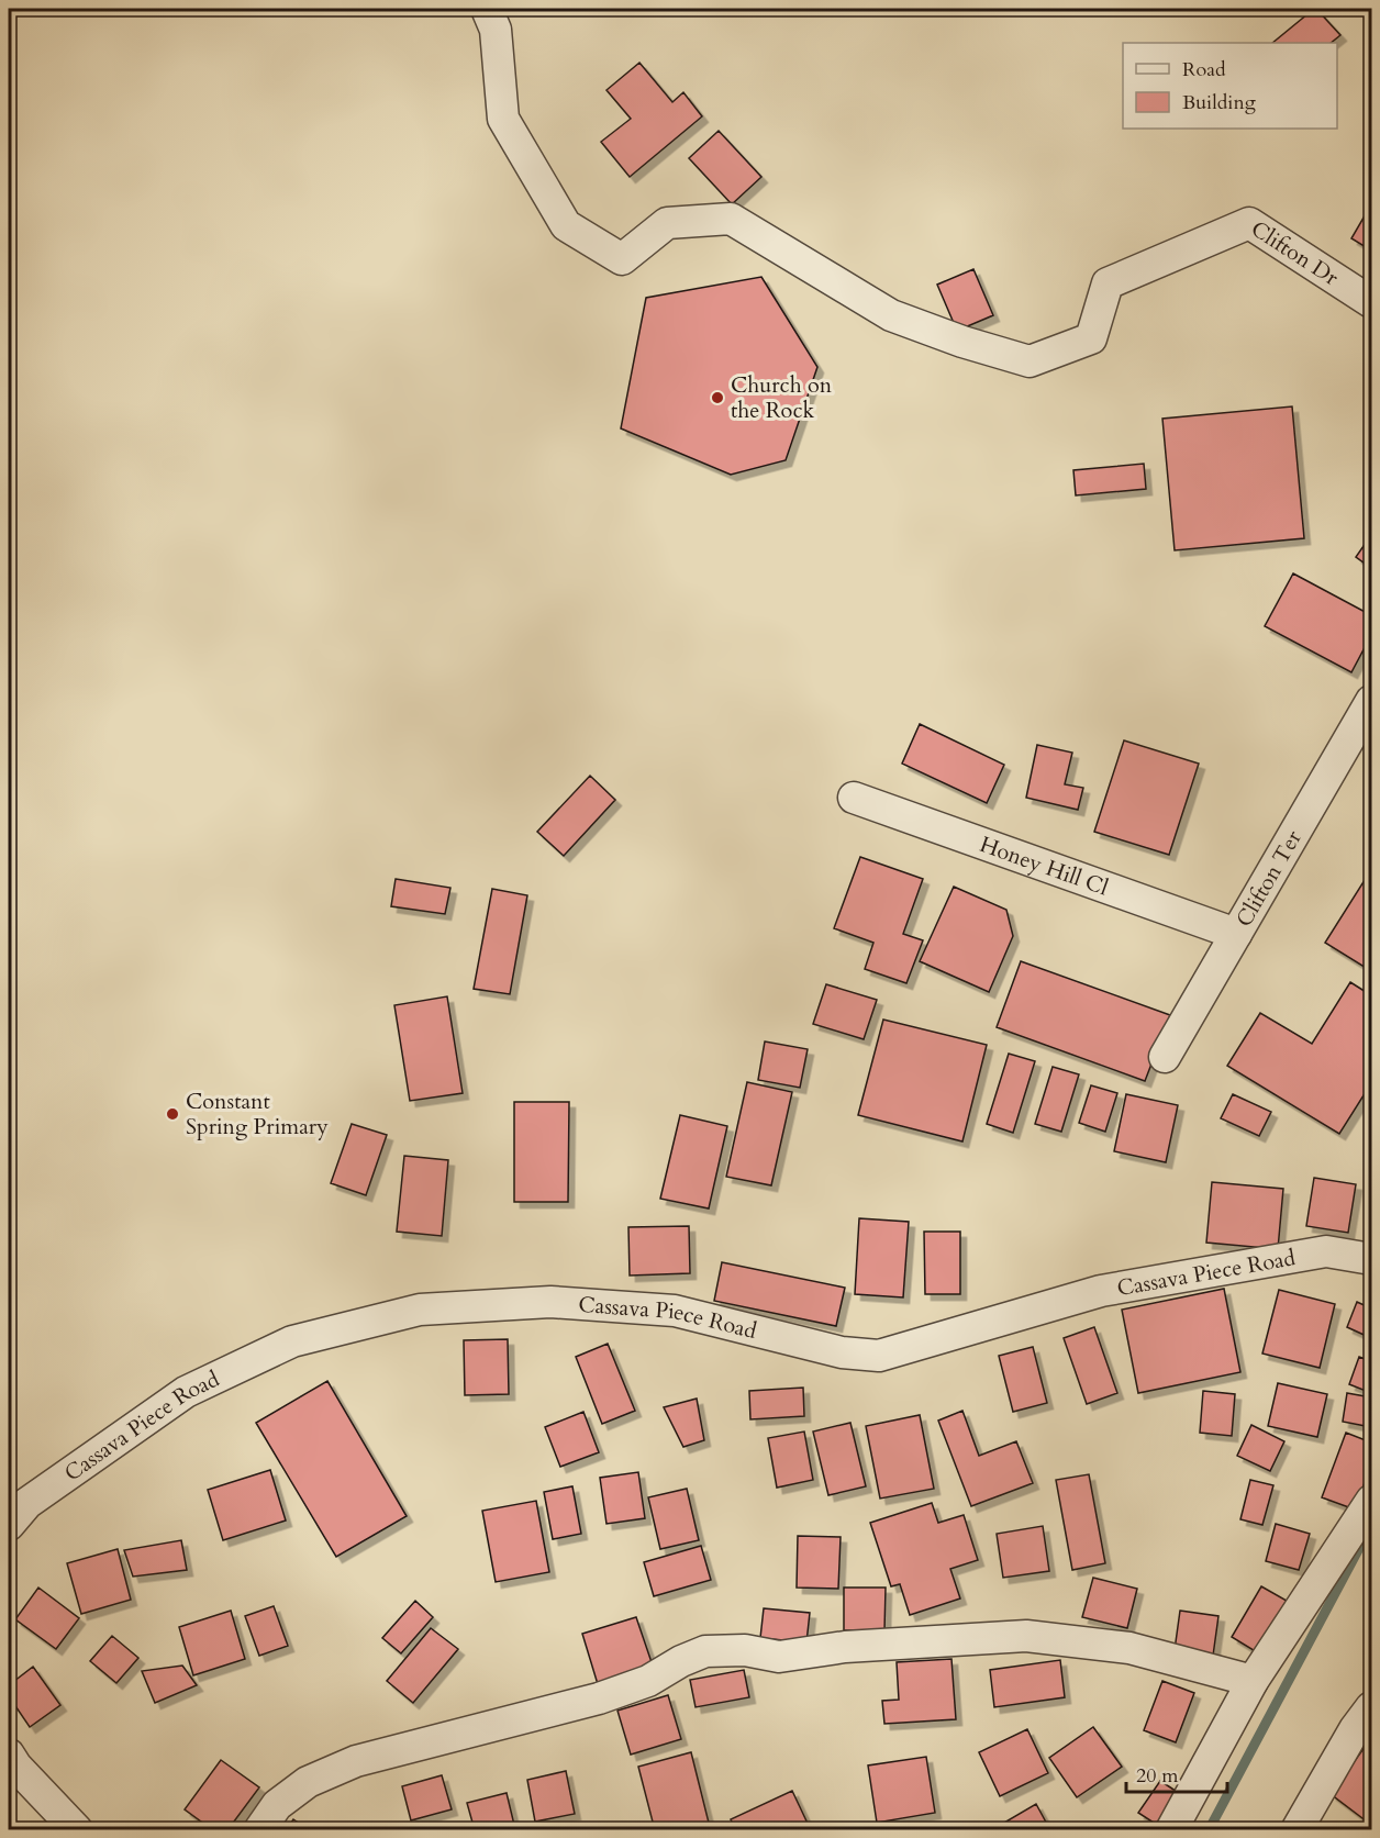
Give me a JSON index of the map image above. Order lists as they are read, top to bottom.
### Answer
{
  "streets": {
    "street": [
      "Clifton Dr",
      "Honey Hill Cl",
      "Clifton Ter",
      "Cassava Piece Road"
    ]
  },
  "crossings": [
    ["Honey Hill Cl", "Clifton Ter"]
  ],
  "places": ["Church on the Rock", "Constant Spring Primary"],
  "legend": ["Road", "Building"],
  "scale_bar": "20 m"
}
